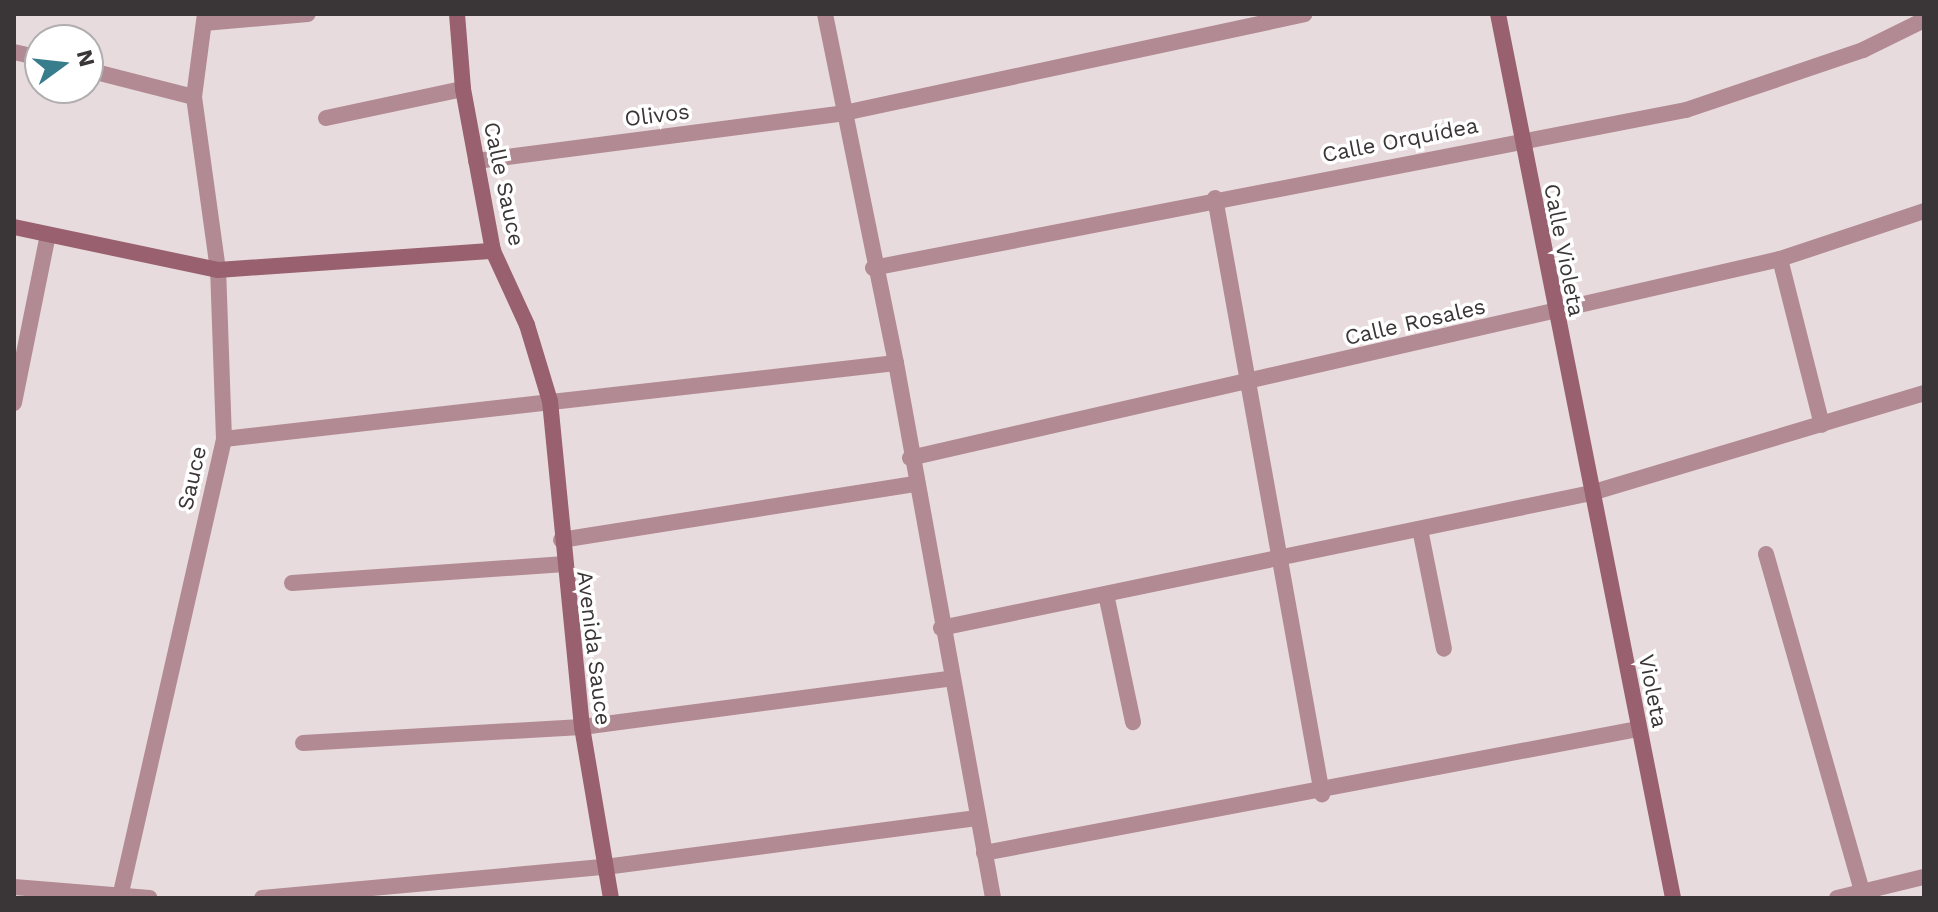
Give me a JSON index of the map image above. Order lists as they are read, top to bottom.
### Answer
{
  "streets": {
    "street": [
      "Olivos",
      "Calle Orquídea",
      "Calle Sauce",
      "Calle Violeta",
      "Calle Rosales",
      "Sauce",
      "Avenida Sauce",
      "Violeta"
    ]
  },
  "crossings": [
    ["Olivos", "Calle Sauce"],
    ["Calle Orquídea", "Calle Violeta"],
    ["Calle Sauce", "Avenida Sauce"],
    ["Calle Violeta", "Calle Rosales"],
    ["Calle Violeta", "Violeta"]
  ],
  "north": "right"
}
